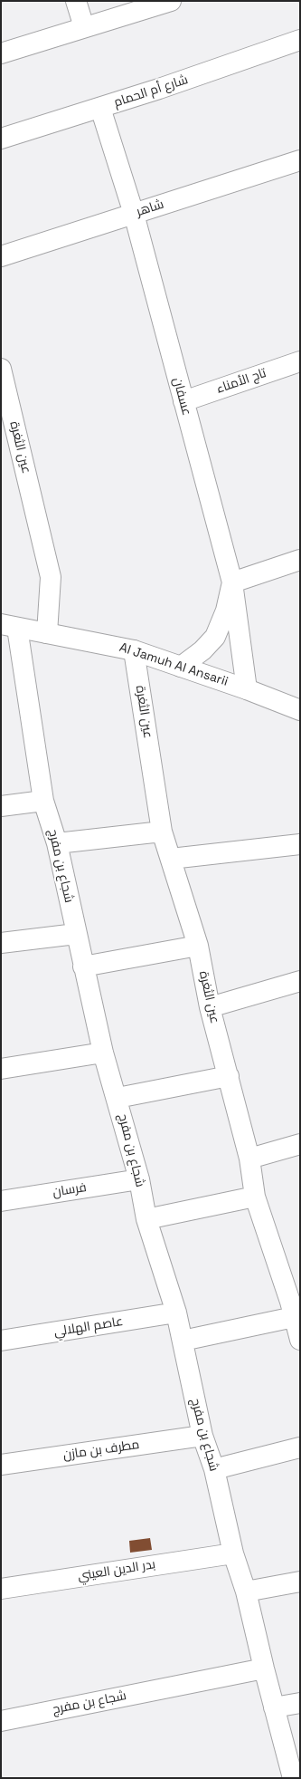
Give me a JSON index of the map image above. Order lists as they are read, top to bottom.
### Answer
{
  "streets": {
    "street": [
      "شارع أم الحمام",
      "شاهر",
      "تاج الأمناء",
      "عسفان",
      "عين الثغرة",
      "Al Jamuh Al Ansarii",
      "شجاع بن مفرج",
      "فرسان",
      "عاصم الهلالي",
      "مطرف بن مازن",
      "بدر الدين العيني"
    ]
  },
  "crossings": [
    ["شارع أم الحمام", "عسفان"],
    ["شاهر", "عسفان"],
    ["تاج الأمناء", "عسفان"],
    ["عسفان", "Al Jamuh Al Ansarii"],
    ["عين الثغرة", "Al Jamuh Al Ansarii"],
    ["Al Jamuh Al Ansarii", "شجاع بن مفرج"],
    ["شجاع بن مفرج", "فرسان"],
    ["شجاع بن مفرج", "عاصم الهلالي"],
    ["شجاع بن مفرج", "مطرف بن مازن"],
    ["شجاع بن مفرج", "بدر الدين العيني"]
  ]
}
